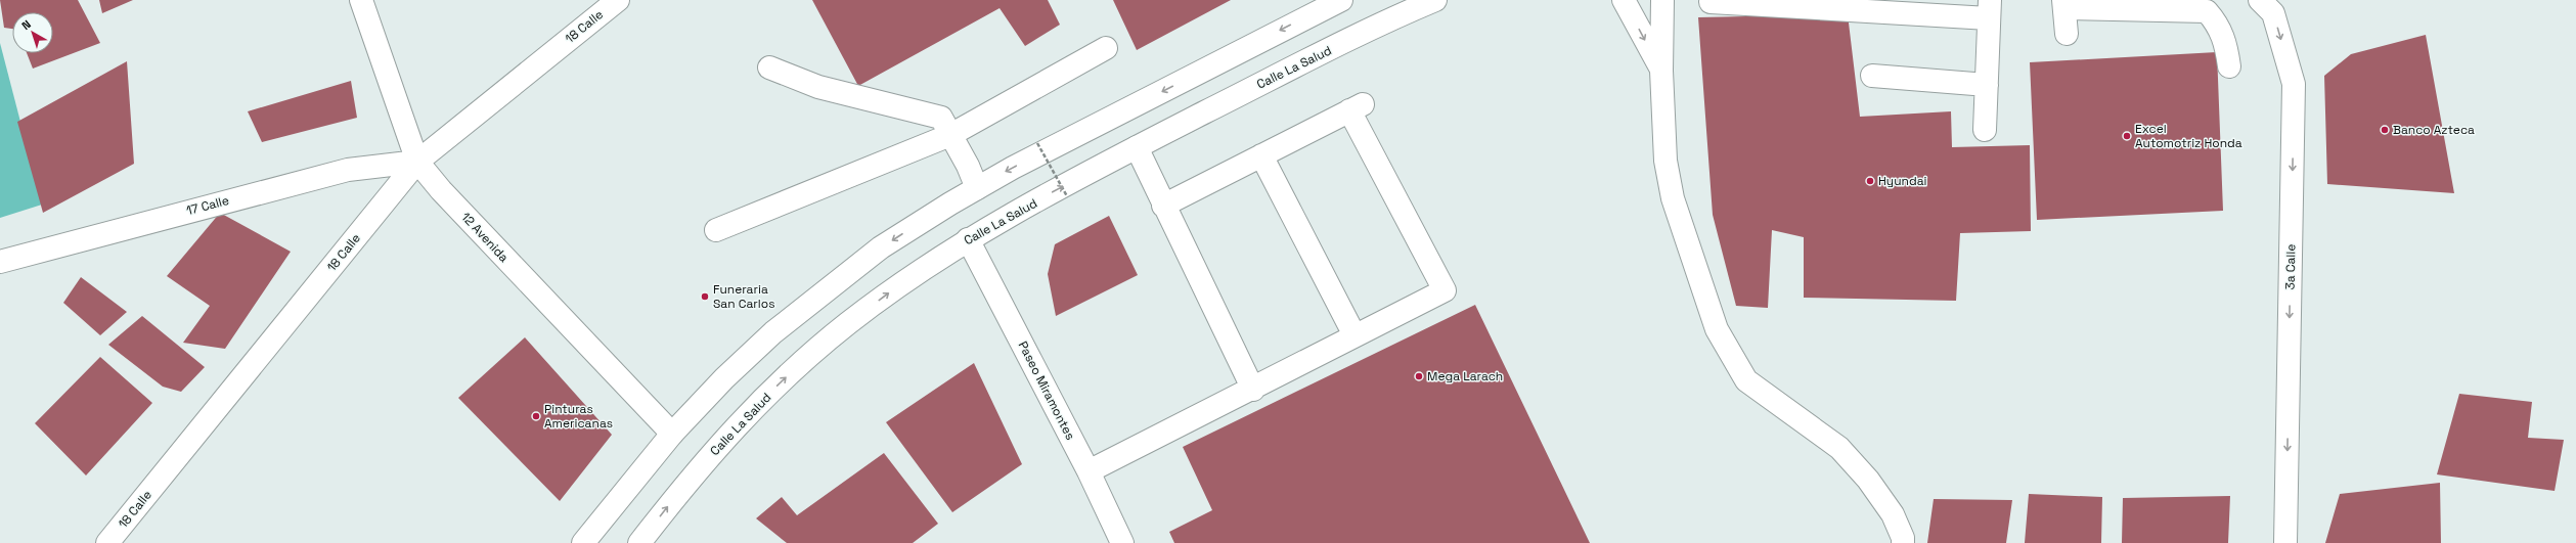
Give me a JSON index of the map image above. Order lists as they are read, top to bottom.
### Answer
{
  "streets": {
    "street": [
      "18 Calle",
      "Calle La Salud",
      "17 Calle",
      "12 Avenida",
      "3a Calle",
      "Paseo Miramontes"
    ]
  },
  "crossings": [
    ["18 Calle", "17 Calle"],
    ["18 Calle", "12 Avenida"],
    ["Calle La Salud", "Paseo Miramontes"],
    ["17 Calle", "12 Avenida"]
  ],
  "one_way": ["3a Calle"],
  "places": [
    "Banco Azteca",
    "Excel Automotriz Honda",
    "Hyundai",
    "Funeraria San Carlos",
    "Mega Larach",
    "Pinturas Americanas"
  ],
  "north": "top left"
}
